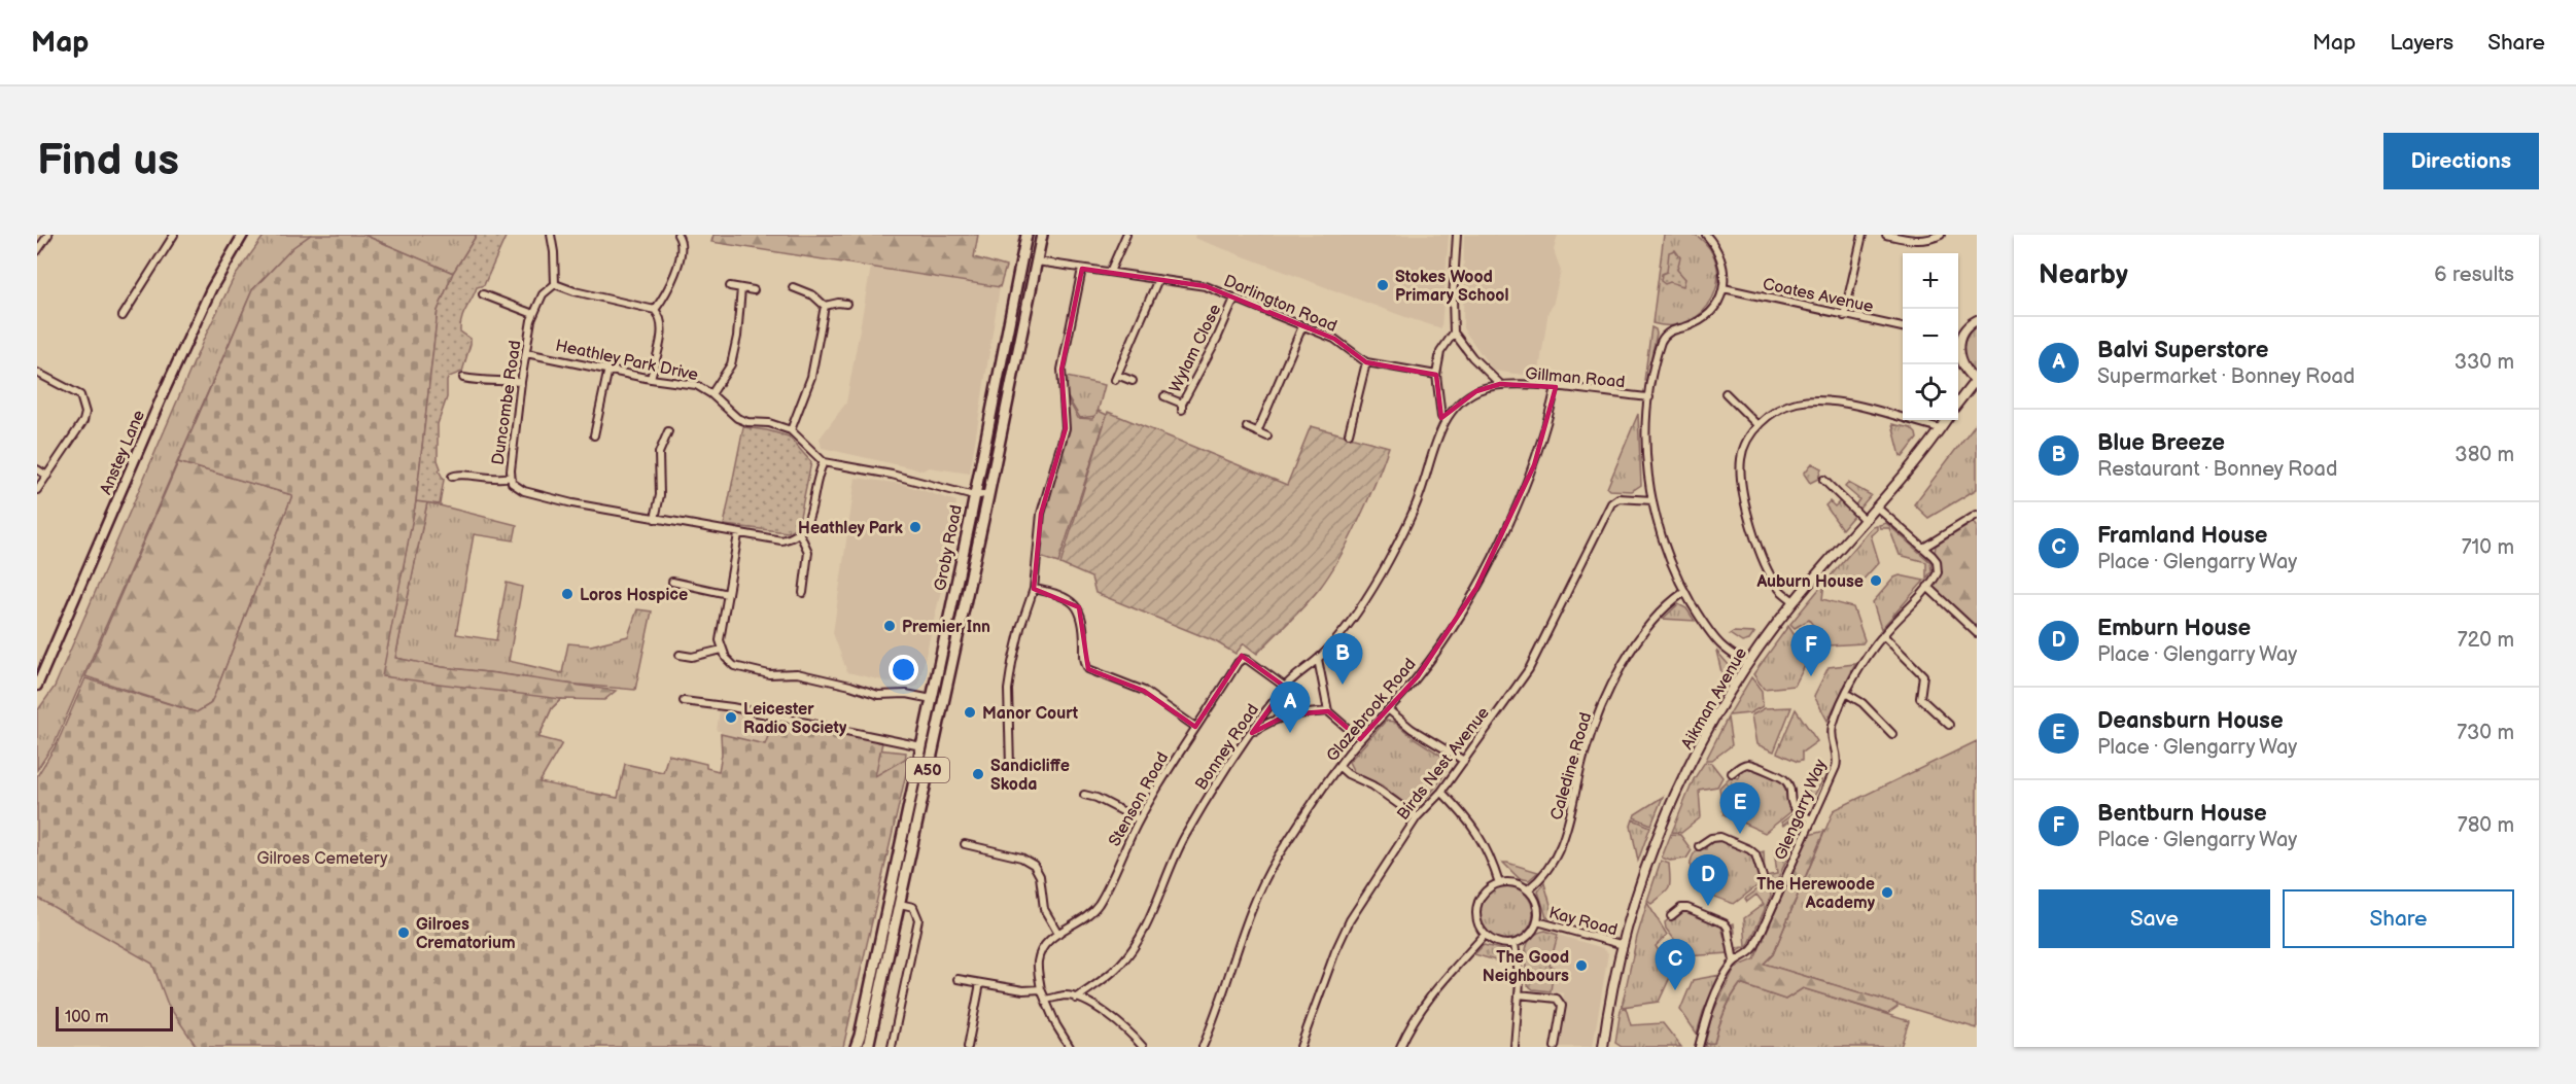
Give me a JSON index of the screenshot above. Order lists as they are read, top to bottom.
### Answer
{
  "streets": {
    "main road": ["Anstey Lane", "Groby Road", "A50"],
    "street": [
      "Coates Avenue",
      "Darlington Road",
      "Wylam Close",
      "Heathley Park Drive",
      "Gillman Road",
      "Duncombe Road",
      "Aikman Avenue",
      "Glazebrook Road",
      "Bonney Road",
      "Birds Nest Avenue",
      "Caledine Road",
      "Stenson Road",
      "Glengarry Way",
      "Kay Road"
    ]
  },
  "crossings": [
    ["Darlington Road", "Wylam Close"],
    ["Darlington Road", "Groby Road"],
    ["Heathley Park Drive", "Duncombe Road"],
    ["Gillman Road", "Glazebrook Road"],
    ["Gillman Road", "Bonney Road"],
    ["Aikman Avenue", "Glengarry Way"],
    ["Aikman Avenue", "Kay Road"],
    ["Bonney Road", "Stenson Road"],
    ["Caledine Road", "Kay Road"]
  ],
  "parks": ["Gilroes Cemetery"],
  "places": [
    "Stokes Wood Primary School",
    "Heathley Park",
    "Auburn House",
    "Loros Hospice",
    "Premier Inn",
    "Manor Court",
    "Leicester Radio Society",
    "Sandicliffe Skoda",
    "The Herewoode Academy",
    "Gilroes Crematorium",
    "The Good Neighbours"
  ],
  "scale_bar": "100 m",
  "page": {
    "header": "Map",
    "nav": ["Map", "Layers", "Share"],
    "buttons": [
      "Directions",
      ["Save", "Share"]
    ],
    "title": "Find us",
    "heading": ["Nearby", "6 results"],
    "map_buttons": ["+", "−"],
    "list": [
      {
        "mark": "A",
        "name": "Balvi Superstore",
        "note": "Supermarket · Bonney Road",
        "value": "330 m"
      },
      {
        "mark": "B",
        "name": "Blue Breeze",
        "note": "Restaurant · Bonney Road",
        "value": "380 m"
      },
      {
        "mark": "C",
        "name": "Framland House",
        "note": "Place · Glengarry Way",
        "value": "710 m"
      },
      {
        "mark": "D",
        "name": "Emburn House",
        "note": "Place · Glengarry Way",
        "value": "720 m"
      },
      {
        "mark": "E",
        "name": "Deansburn House",
        "note": "Place · Glengarry Way",
        "value": "730 m"
      },
      {
        "mark": "F",
        "name": "Bentburn House",
        "note": "Place · Glengarry Way",
        "value": "780 m"
      }
    ],
    "pins": [
      "F",
      "B",
      "A",
      "E",
      "D",
      "C"
    ],
    "scale": "100 m"
  }
}
